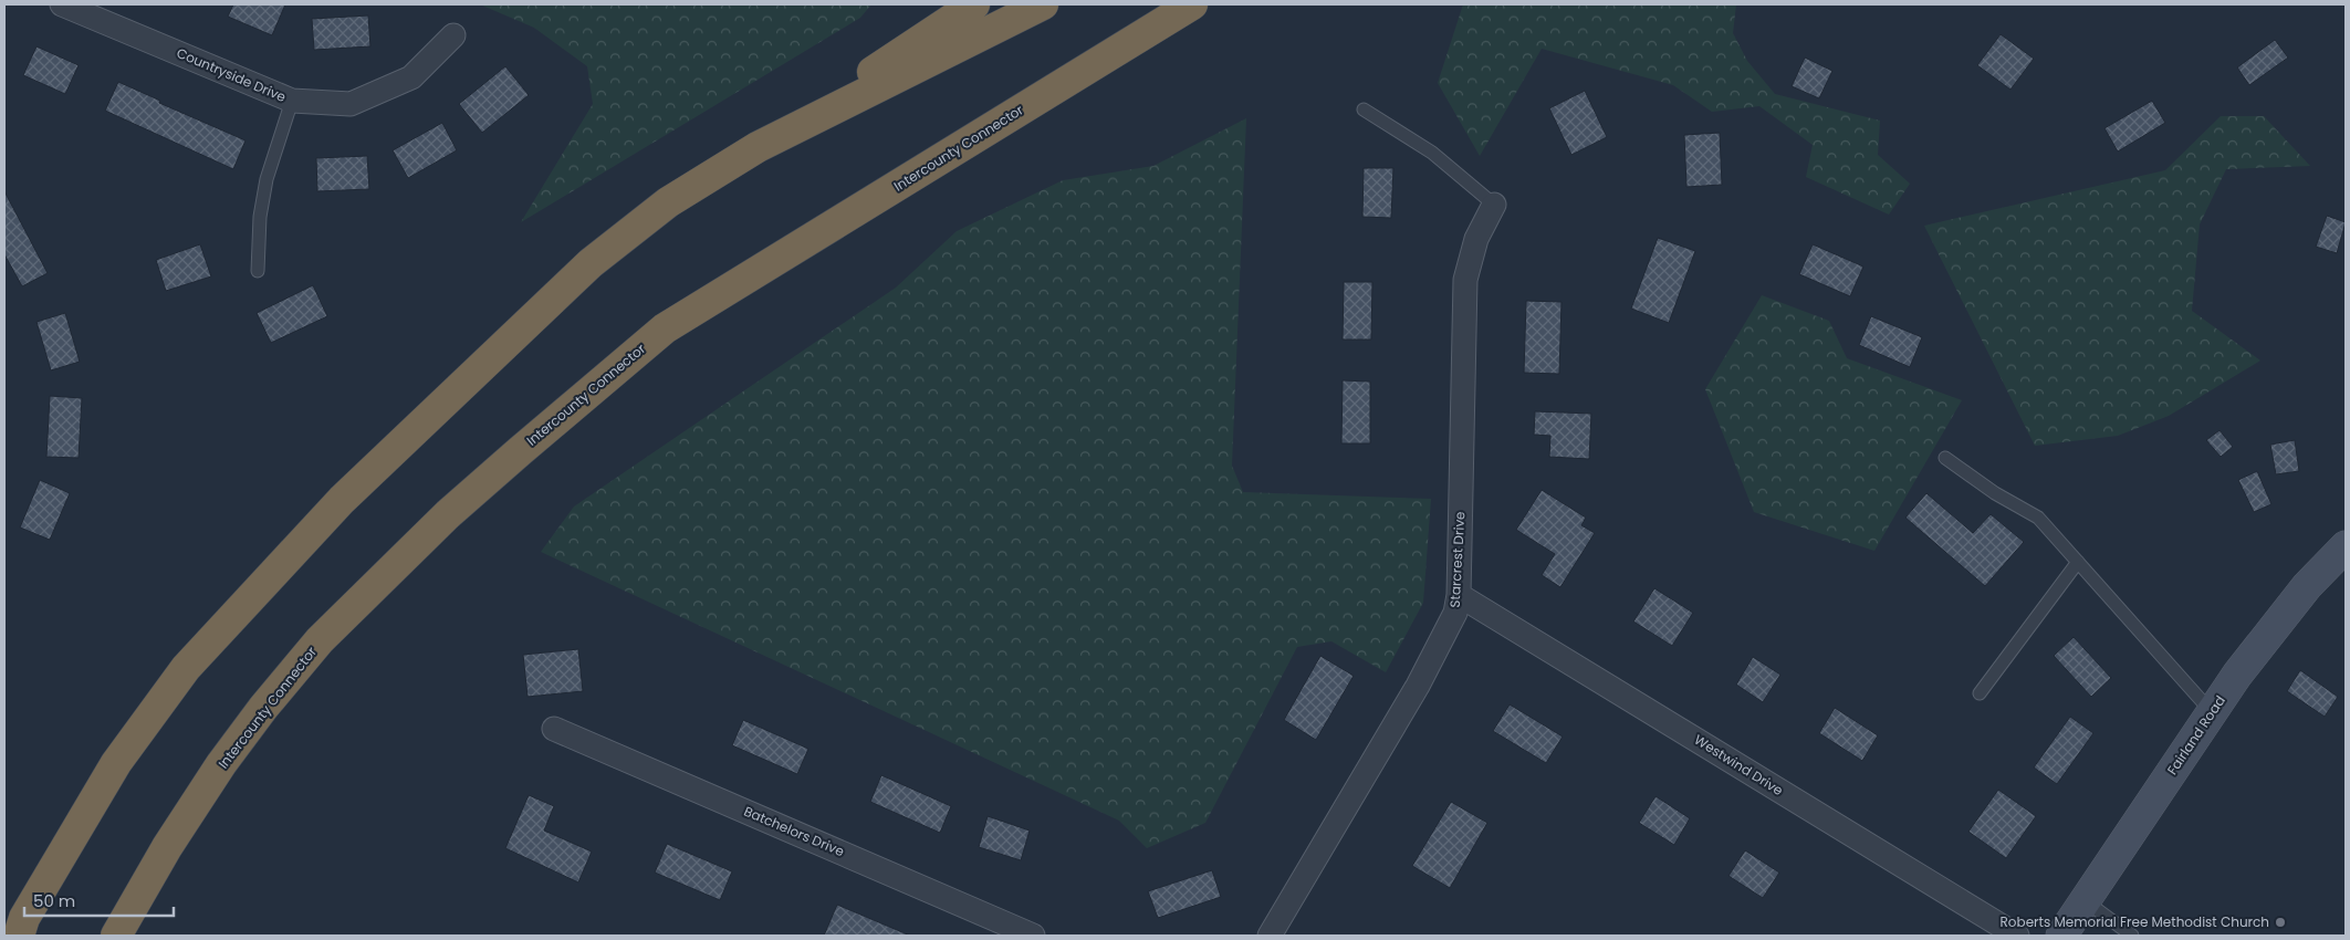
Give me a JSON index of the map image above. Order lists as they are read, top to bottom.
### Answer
{
  "streets": {
    "highway": ["Intercounty Connector"],
    "main road": ["Fairland Road"],
    "street": [
      "Countryside Drive",
      "Starcrest Drive",
      "Westwind Drive",
      "Batchelors Drive"
    ]
  },
  "crossings": [
    ["Starcrest Drive", "Westwind Drive"]
  ],
  "places": ["Roberts Memorial Free Methodist Church"],
  "scale_bar": "50 m"
}
